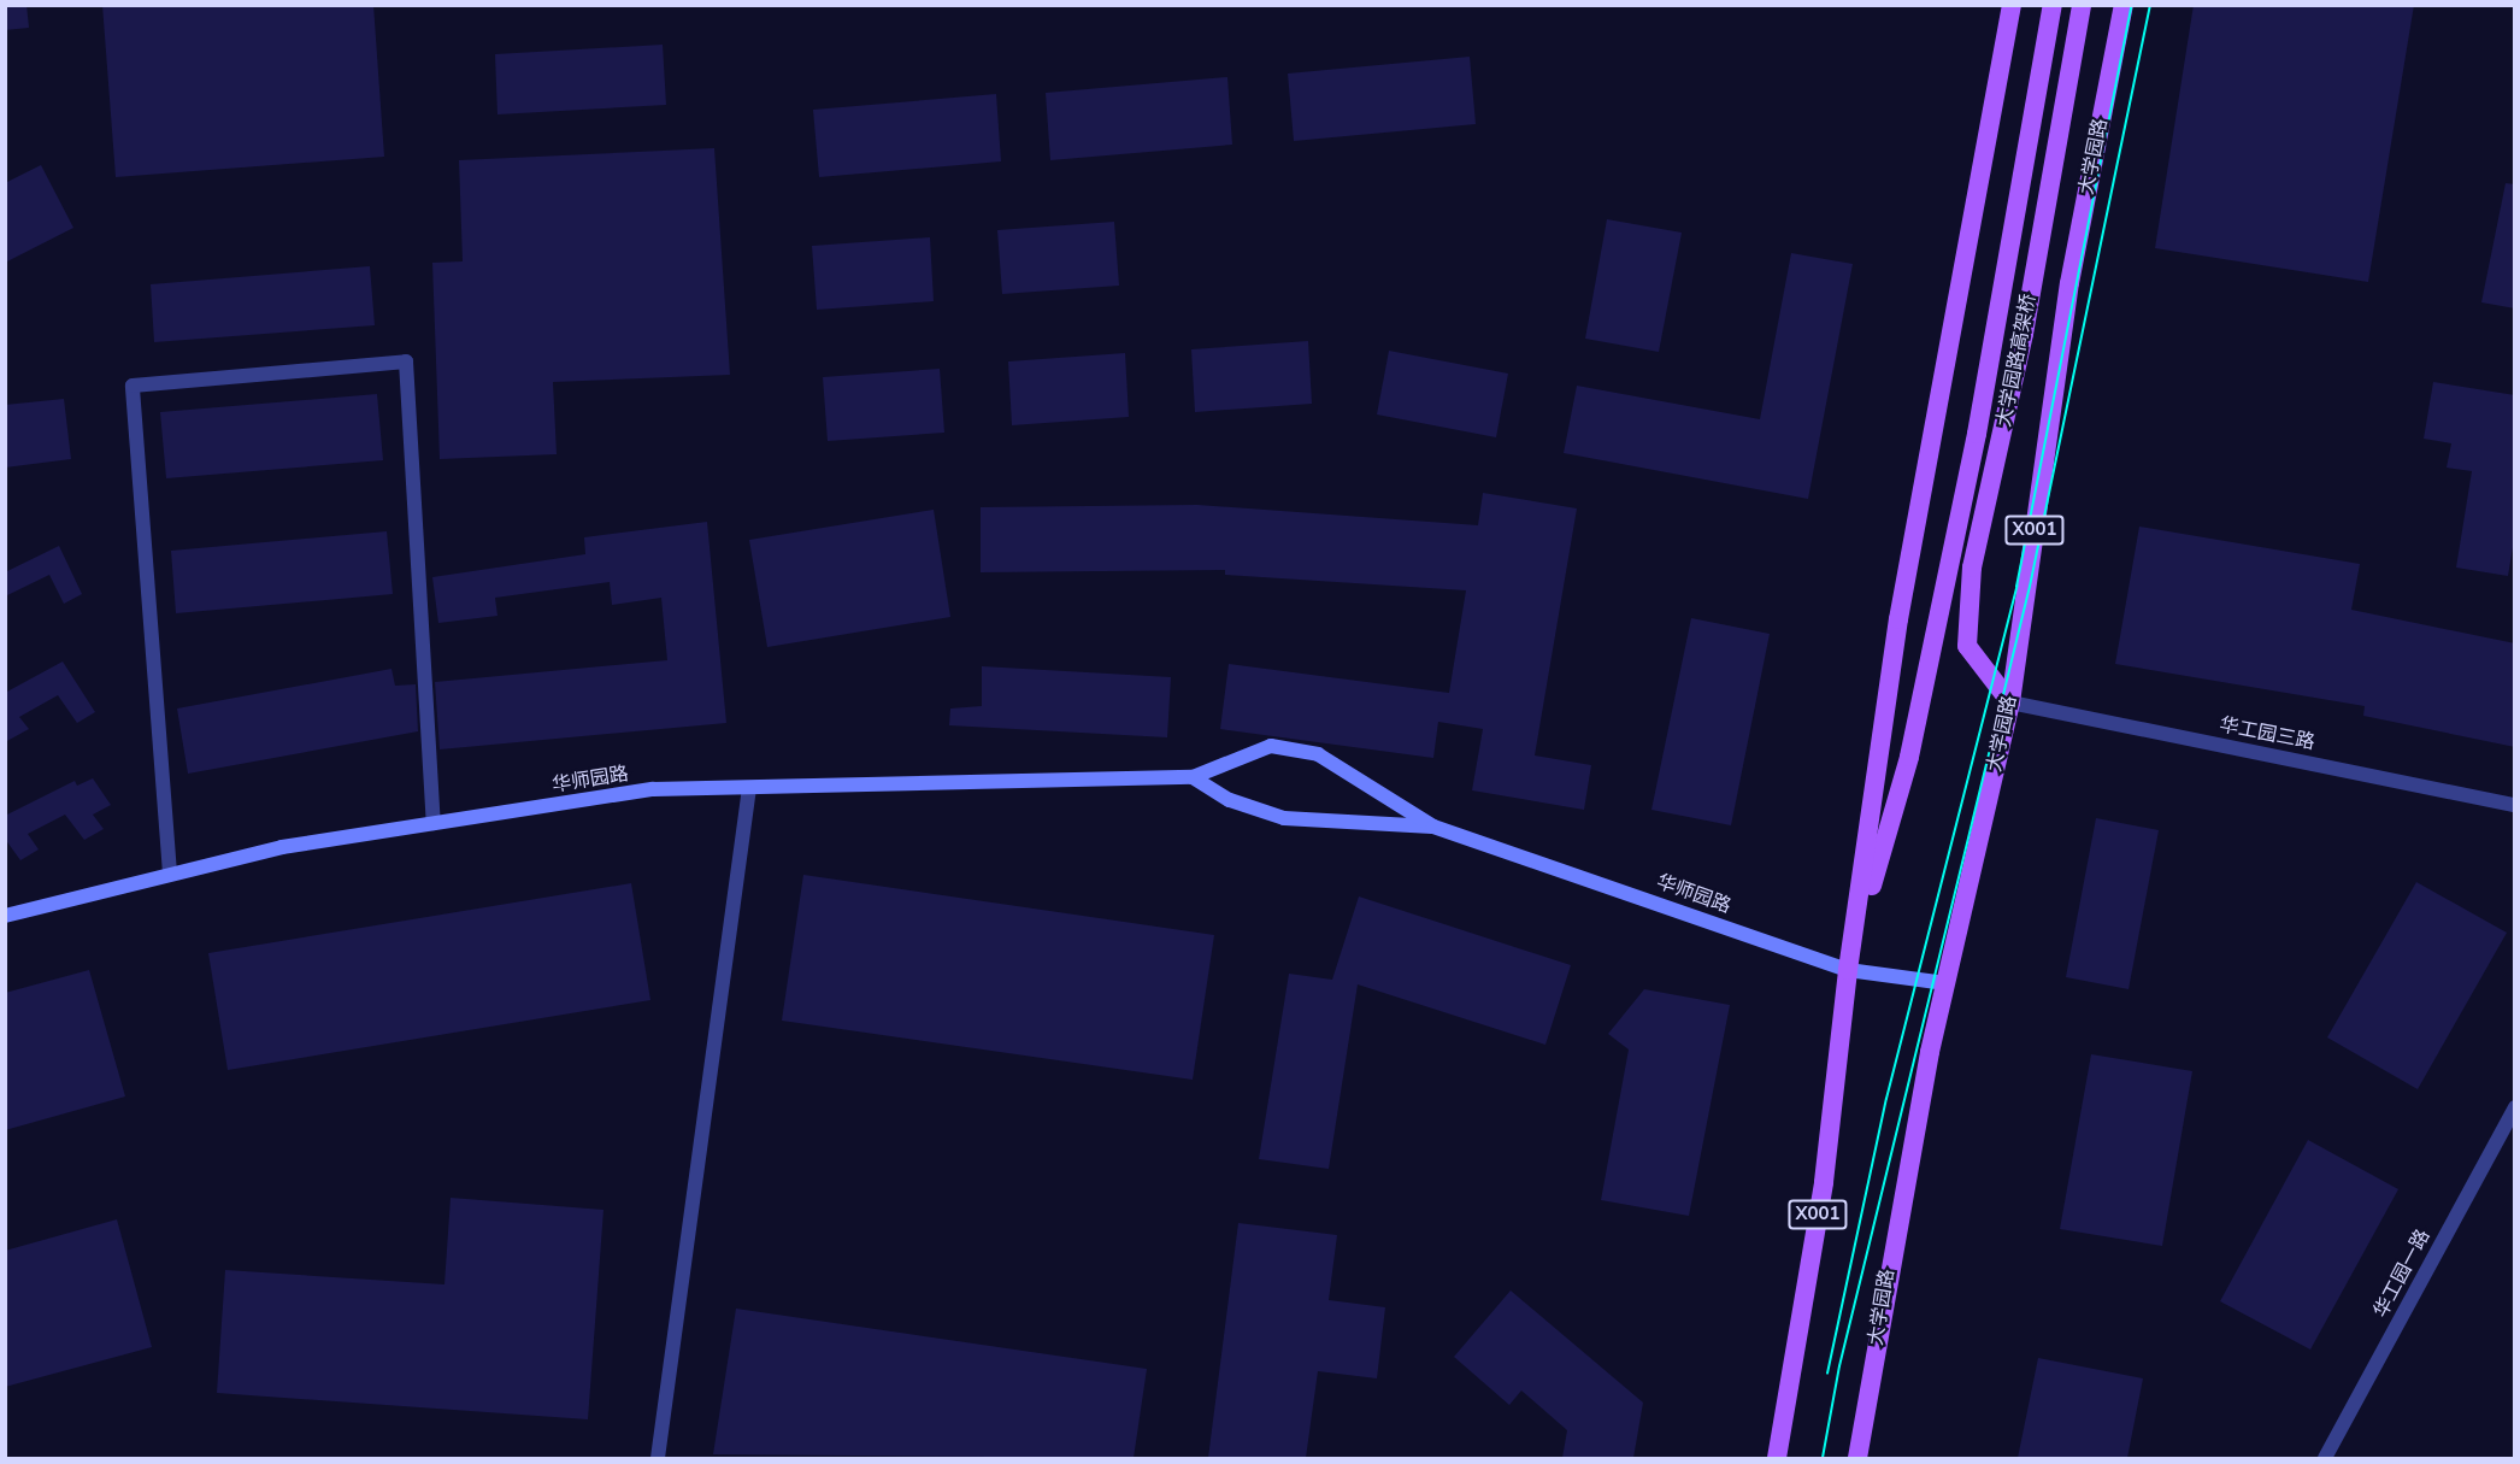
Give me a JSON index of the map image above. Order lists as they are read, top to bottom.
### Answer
{
  "streets": {
    "main road": [
      "大学园路",
      "大学园路高架桥",
      "X001",
      "华师园路"
    ],
    "street": ["华工园三路", "华工园一路"]
  },
  "crossings": [
    ["大学园路", "大学园路高架桥"],
    ["大学园路", "华工园三路"],
    ["大学园路", "华师园路"],
    ["大学园路高架桥", "华工园三路"],
    ["X001", "华师园路"]
  ]
}
